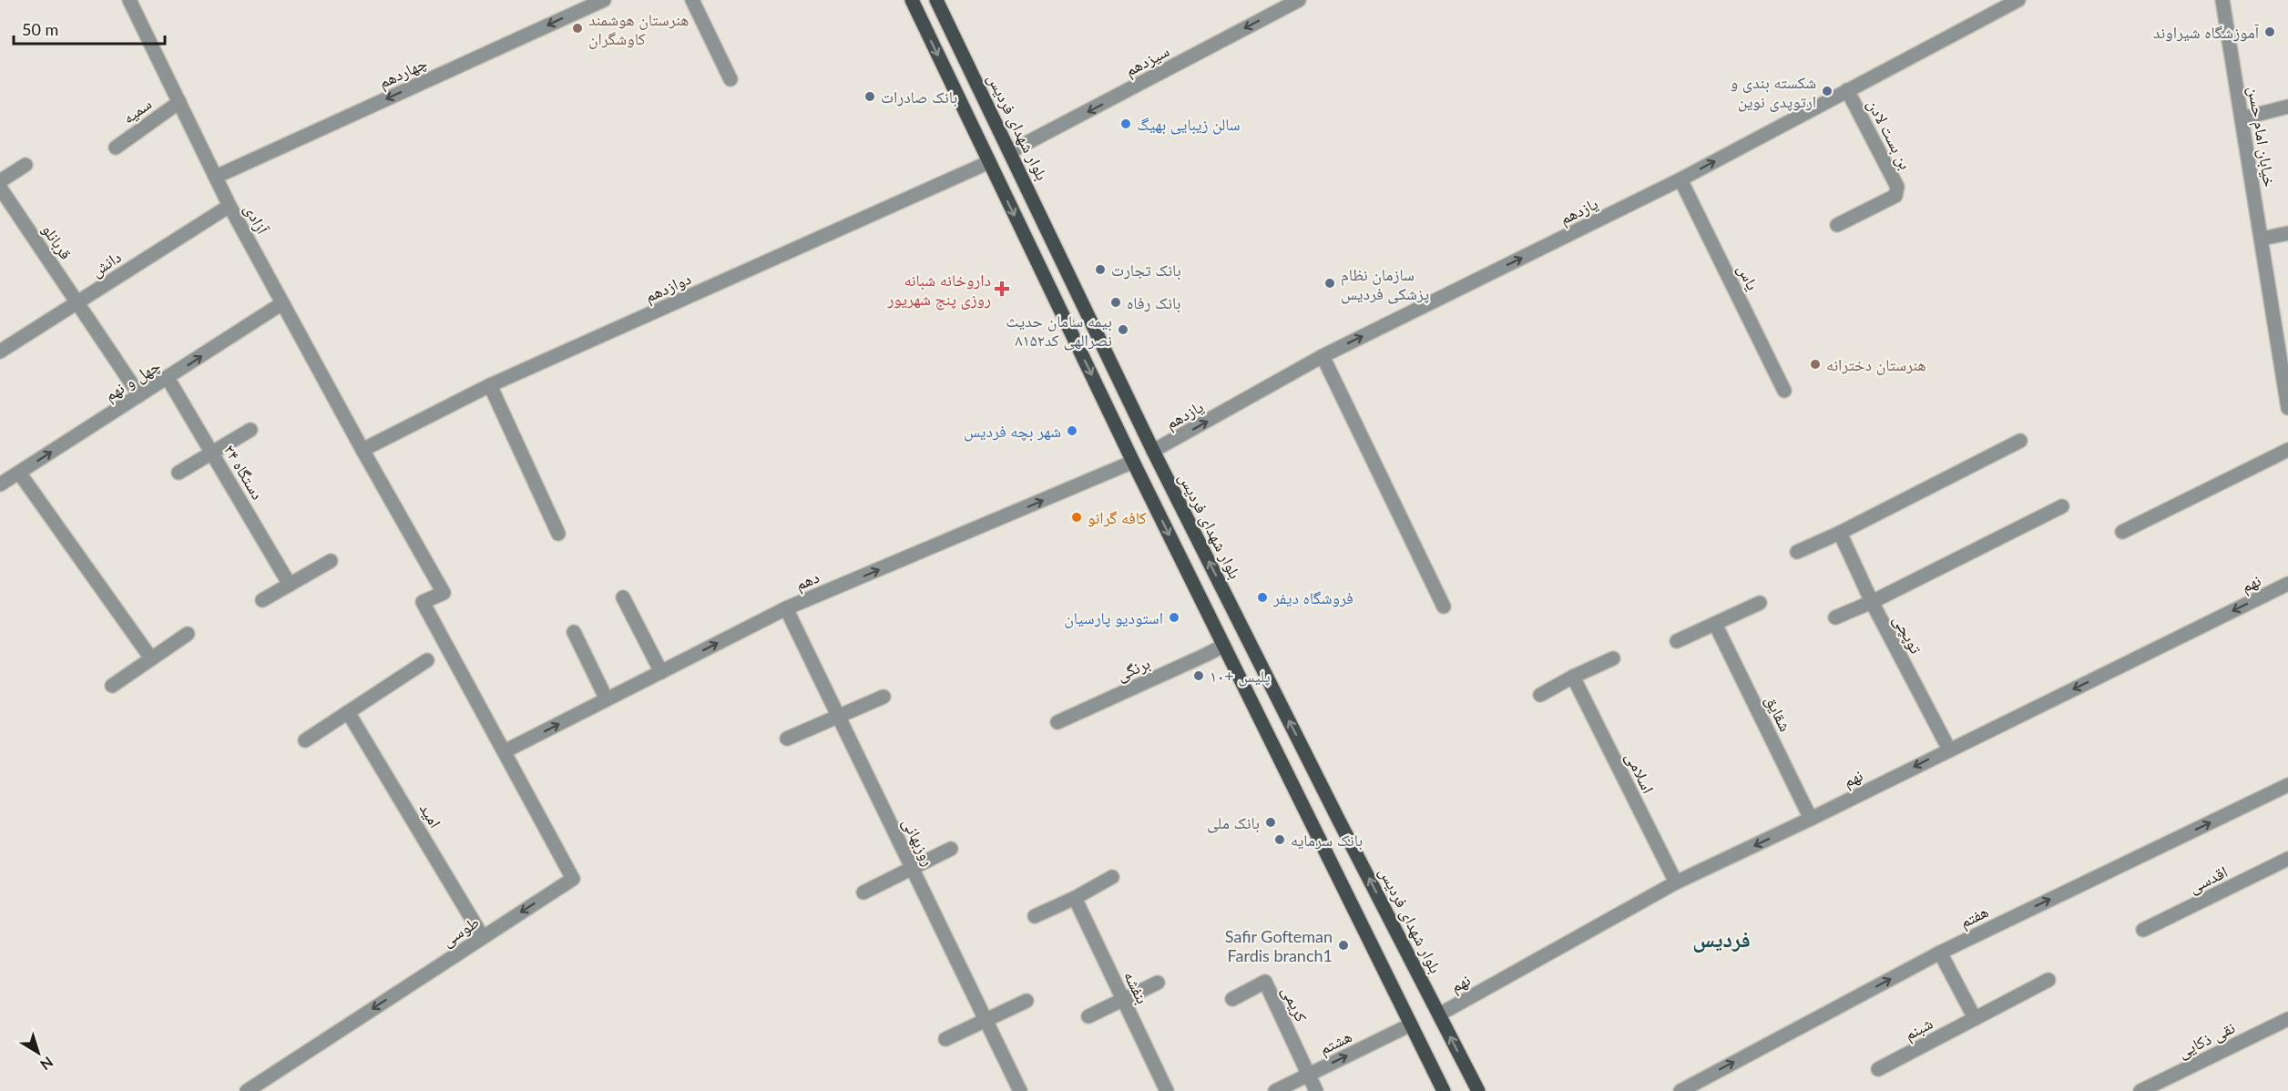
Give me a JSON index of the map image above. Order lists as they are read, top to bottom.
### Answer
{
  "streets": {
    "main road": ["بلوار شهدای فردیس"],
    "street": [
      "سیزدهم",
      "چهاردهم",
      "سمیه",
      "بن بست لادن",
      "خیابان امام حسن",
      "یازدهم",
      "آزادی",
      "قربانلو",
      "دانش",
      "یاس",
      "دوازدهم",
      "چهل و نهم",
      "۲۴ دستگاه",
      "دهم",
      "نهم",
      "توپچی",
      "برنگی",
      "شقایق",
      "اسلامی",
      "امید",
      "روزبهانی",
      "اقدسی",
      "هفتم",
      "طوسی",
      "بنفشه",
      "کریمی",
      "شبنم",
      "نقی ذکایی",
      "هشتم"
    ]
  },
  "crossings": [
    ["سیزدهم", "بلوار شهدای فردیس"],
    ["چهاردهم", "آزادی"],
    ["سمیه", "آزادی"],
    ["بلوار شهدای فردیس", "یازدهم"],
    ["بلوار شهدای فردیس", "نهم"],
    ["بن بست لادن", "یازدهم"],
    ["یازدهم", "یاس"],
    ["آزادی", "دانش"],
    ["آزادی", "دوازدهم"],
    ["آزادی", "چهل و نهم"],
    ["آزادی", "دهم"],
    ["آزادی", "طوسی"],
    ["قربانلو", "دانش"],
    ["قربانلو", "چهل و نهم"],
    ["چهل و نهم", "۲۴ دستگاه"],
    ["دهم", "روزبهانی"],
    ["دهم", "طوسی"],
    ["نهم", "توپچی"],
    ["نهم", "شقایق"],
    ["نهم", "اسلامی"],
    ["امید", "طوسی"],
    ["کریمی", "هشتم"]
  ],
  "one_way": [
    "سیزدهم",
    "چهاردهم",
    "یازدهم",
    "چهل و نهم",
    "دهم",
    "نهم",
    "هفتم",
    "طوسی",
    "هشتم"
  ],
  "districts": ["فردیس"],
  "places": {
    "other": [
      "هنرستان هوشمند کاوشگران",
      "آموزشگاه شیراوند",
      "شکسته بندی و ارتوپدی نوین",
      "بانک صادرات",
      "سالن زیبایی بهیگ",
      "بانک تجارت",
      "سازمان نظام پزشکی فردیس",
      "بانک رفاه",
      "بیمه سامان حدیث نصرالهی کد۸۱۵۲",
      "هنرستان دخترانه",
      "شهر بچه فردیس",
      "کافه گرانو",
      "فروشگاه دیفر",
      "استودیو پارسیان",
      "پلیس +۱۰",
      "بانک ملی",
      "بانک سرمایه",
      "Safir Gofteman Fardis branch1"
    ],
    "health": ["داروخانه شبانه روزی پنج شهریور"]
  },
  "scale_bar": "50 m",
  "north": "bottom right"
}
